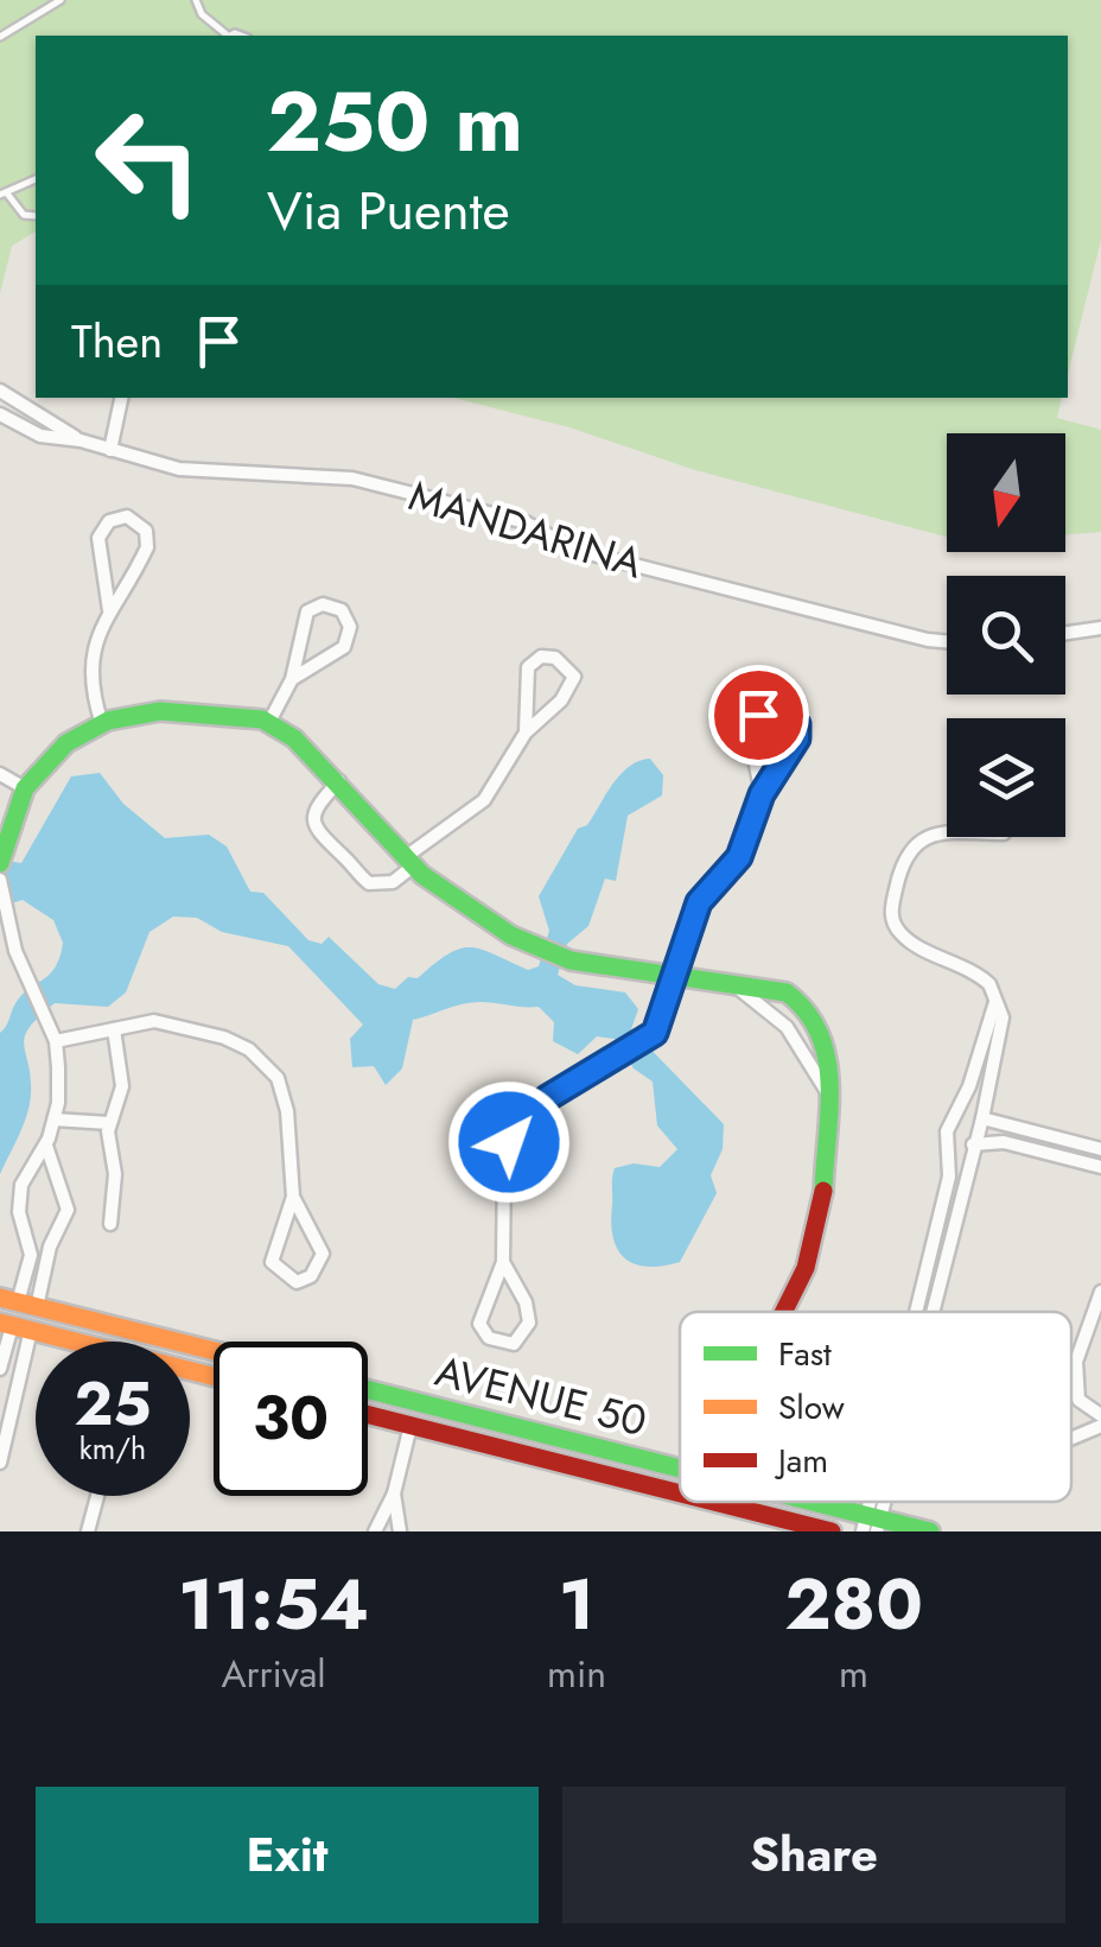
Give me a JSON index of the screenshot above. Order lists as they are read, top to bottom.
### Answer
{
  "streets": {
    "main road": ["AVENUE 50"],
    "street": ["MANDARINA"]
  },
  "legend": ["Fast", "Slow", "Jam"],
  "north": "bottom",
  "page": {
    "turn": ["250 m", "Via Puente"],
    "then": "Then",
    "speed": "25 km/h",
    "limit": "30",
    "eta": [
      "11:54",
      "Arrival",
      "1",
      "min",
      "280",
      "m"
    ],
    "buttons": ["Exit", "Share"]
  }
}
